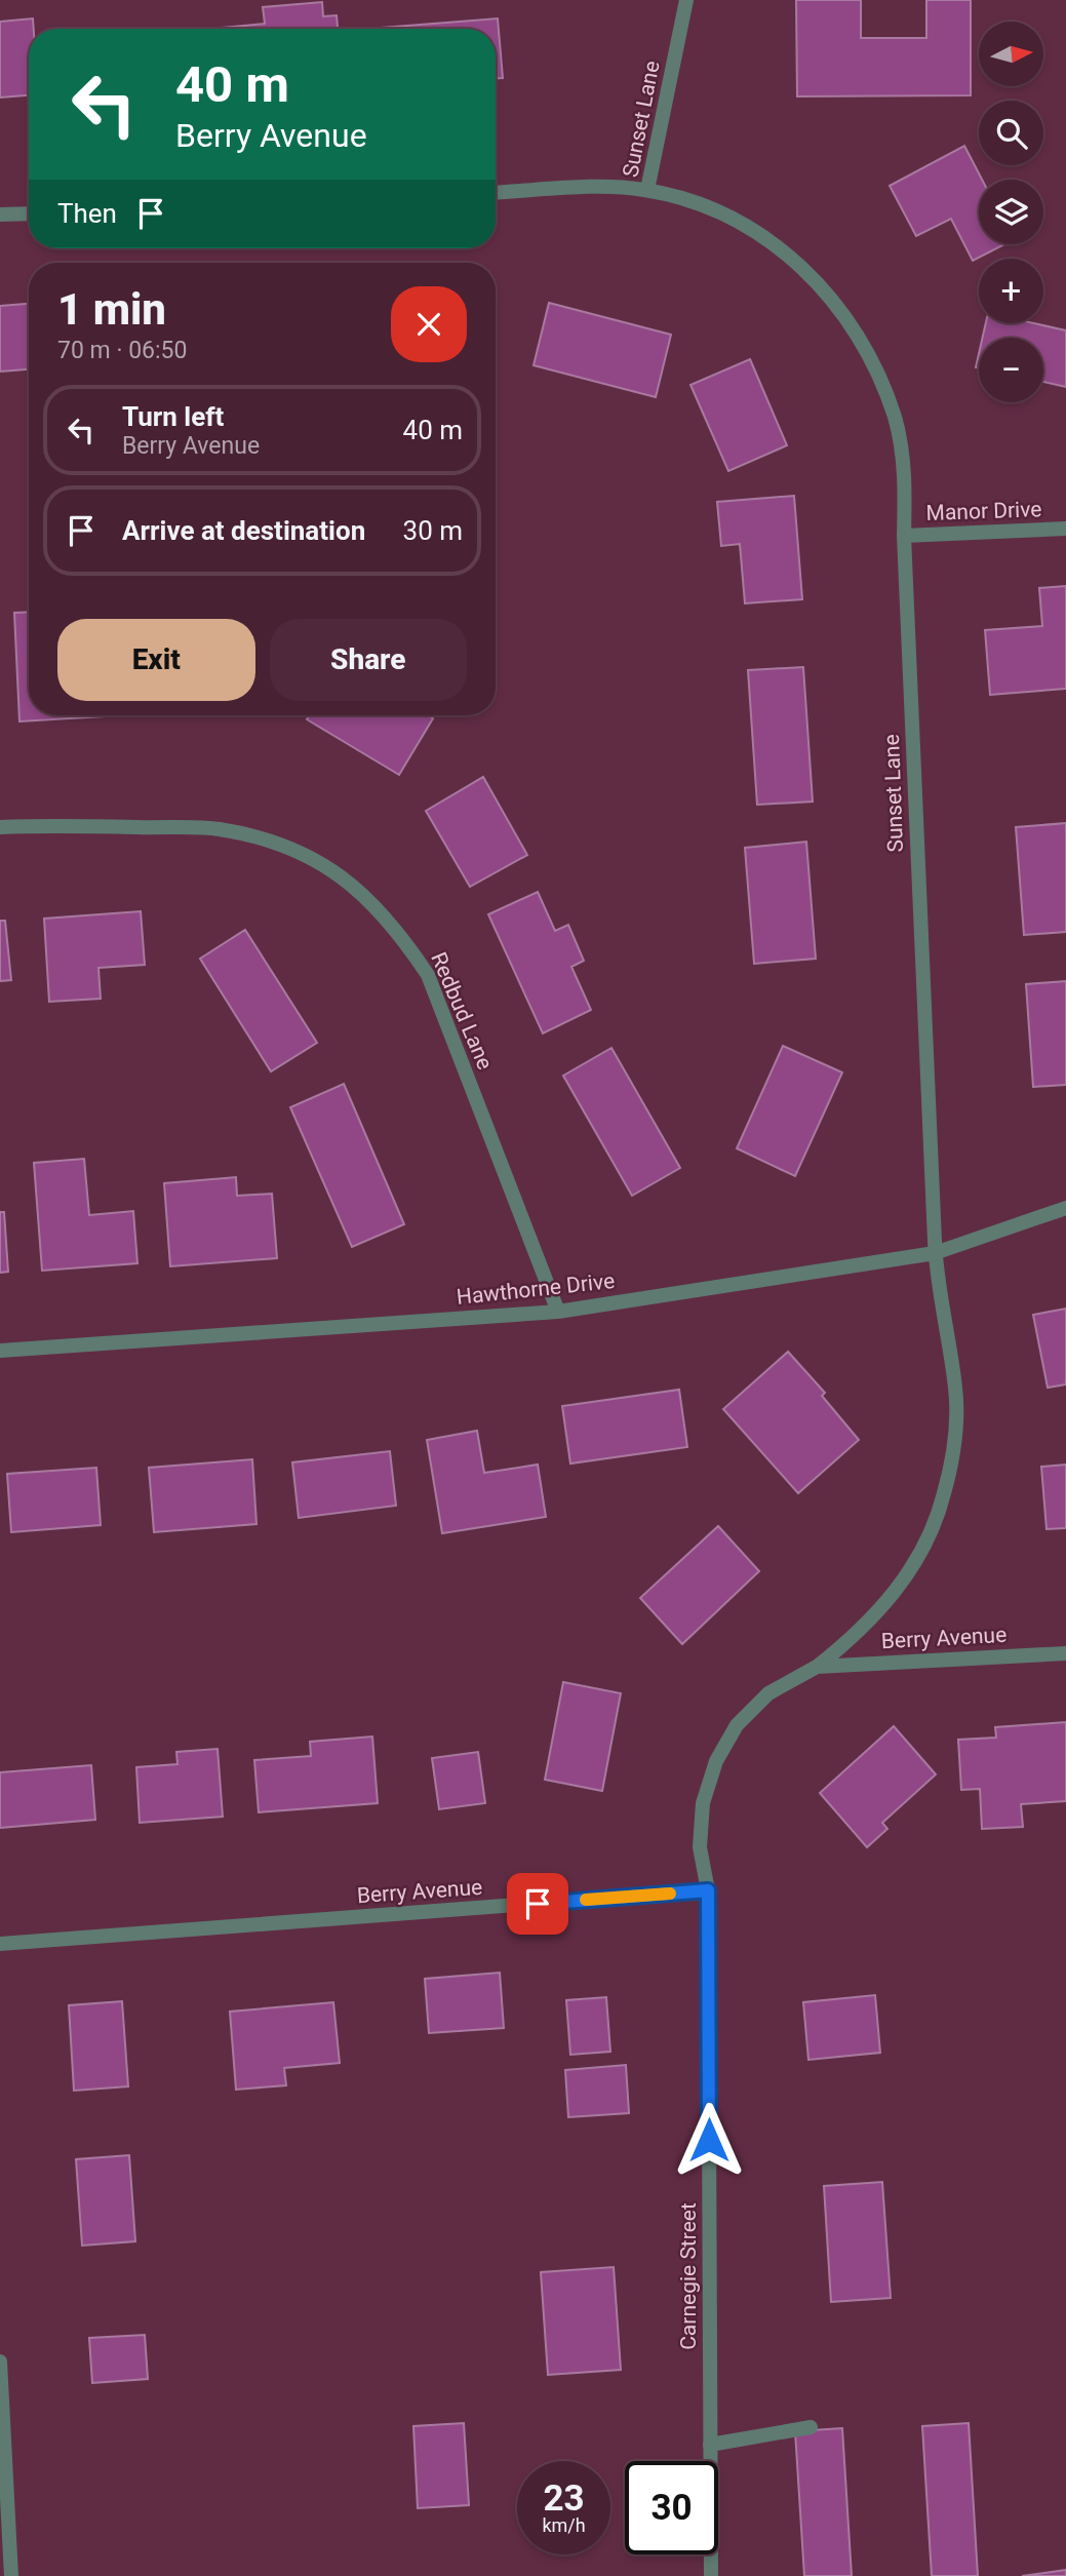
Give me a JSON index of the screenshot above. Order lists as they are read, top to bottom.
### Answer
{
  "streets": {
    "street": [
      "Sunset Lane",
      "Manor Drive",
      "Redbud Lane",
      "Hawthorne Drive",
      "Berry Avenue",
      "Carnegie Street"
    ]
  },
  "crossings": [
    ["Sunset Lane", "Manor Drive"],
    ["Sunset Lane", "Hawthorne Drive"],
    ["Sunset Lane", "Berry Avenue"],
    ["Redbud Lane", "Hawthorne Drive"],
    ["Berry Avenue", "Carnegie Street"]
  ],
  "north": "right",
  "page": {
    "map_buttons": ["+", "−"],
    "turn": ["40 m", "Berry Avenue"],
    "then": "Then",
    "heading": ["1 min", "70 m · 06:50"],
    "list": [
      {
        "name": "Turn left",
        "note": "Berry Avenue",
        "value": "40 m"
      },
      {
        "name": "Arrive at destination",
        "value": "30 m"
      }
    ],
    "buttons": ["Exit", "Share"],
    "speed": "23 km/h",
    "limit": "30"
  }
}
